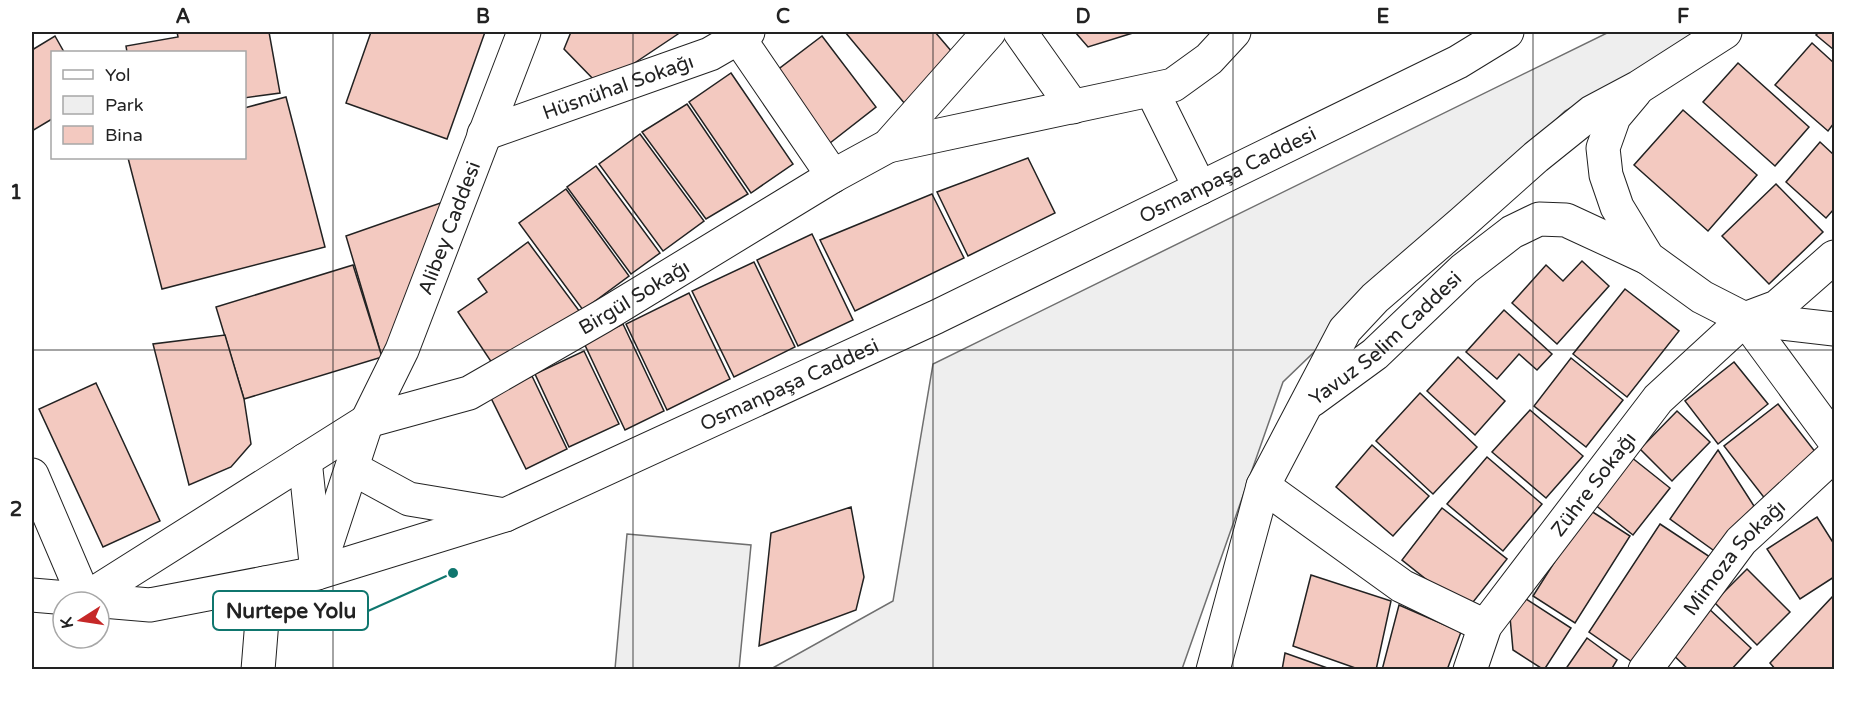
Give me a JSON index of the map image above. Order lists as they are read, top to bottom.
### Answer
{
  "streets": {
    "street": [
      "Hüsnühal Sokağı",
      "Osmanpaşa Caddesi",
      "Alibey Caddesi",
      "Birgül Sokağı",
      "Yavuz Selim Caddesi",
      "Zühre Sokağı",
      "Mimoza Sokağı"
    ]
  },
  "crossings": [
    ["Hüsnühal Sokağı", "Alibey Caddesi"],
    ["Osmanpaşa Caddesi", "Alibey Caddesi"],
    ["Alibey Caddesi", "Birgül Sokağı"]
  ],
  "places": ["Nurtepe Yolu"],
  "legend": ["Yol", "Park", "Bina"],
  "north": "left",
  "grid": {
    "columns": [
      "A",
      "B",
      "C",
      "D",
      "E",
      "F"
    ],
    "rows": ["1", "2"]
  }
}
